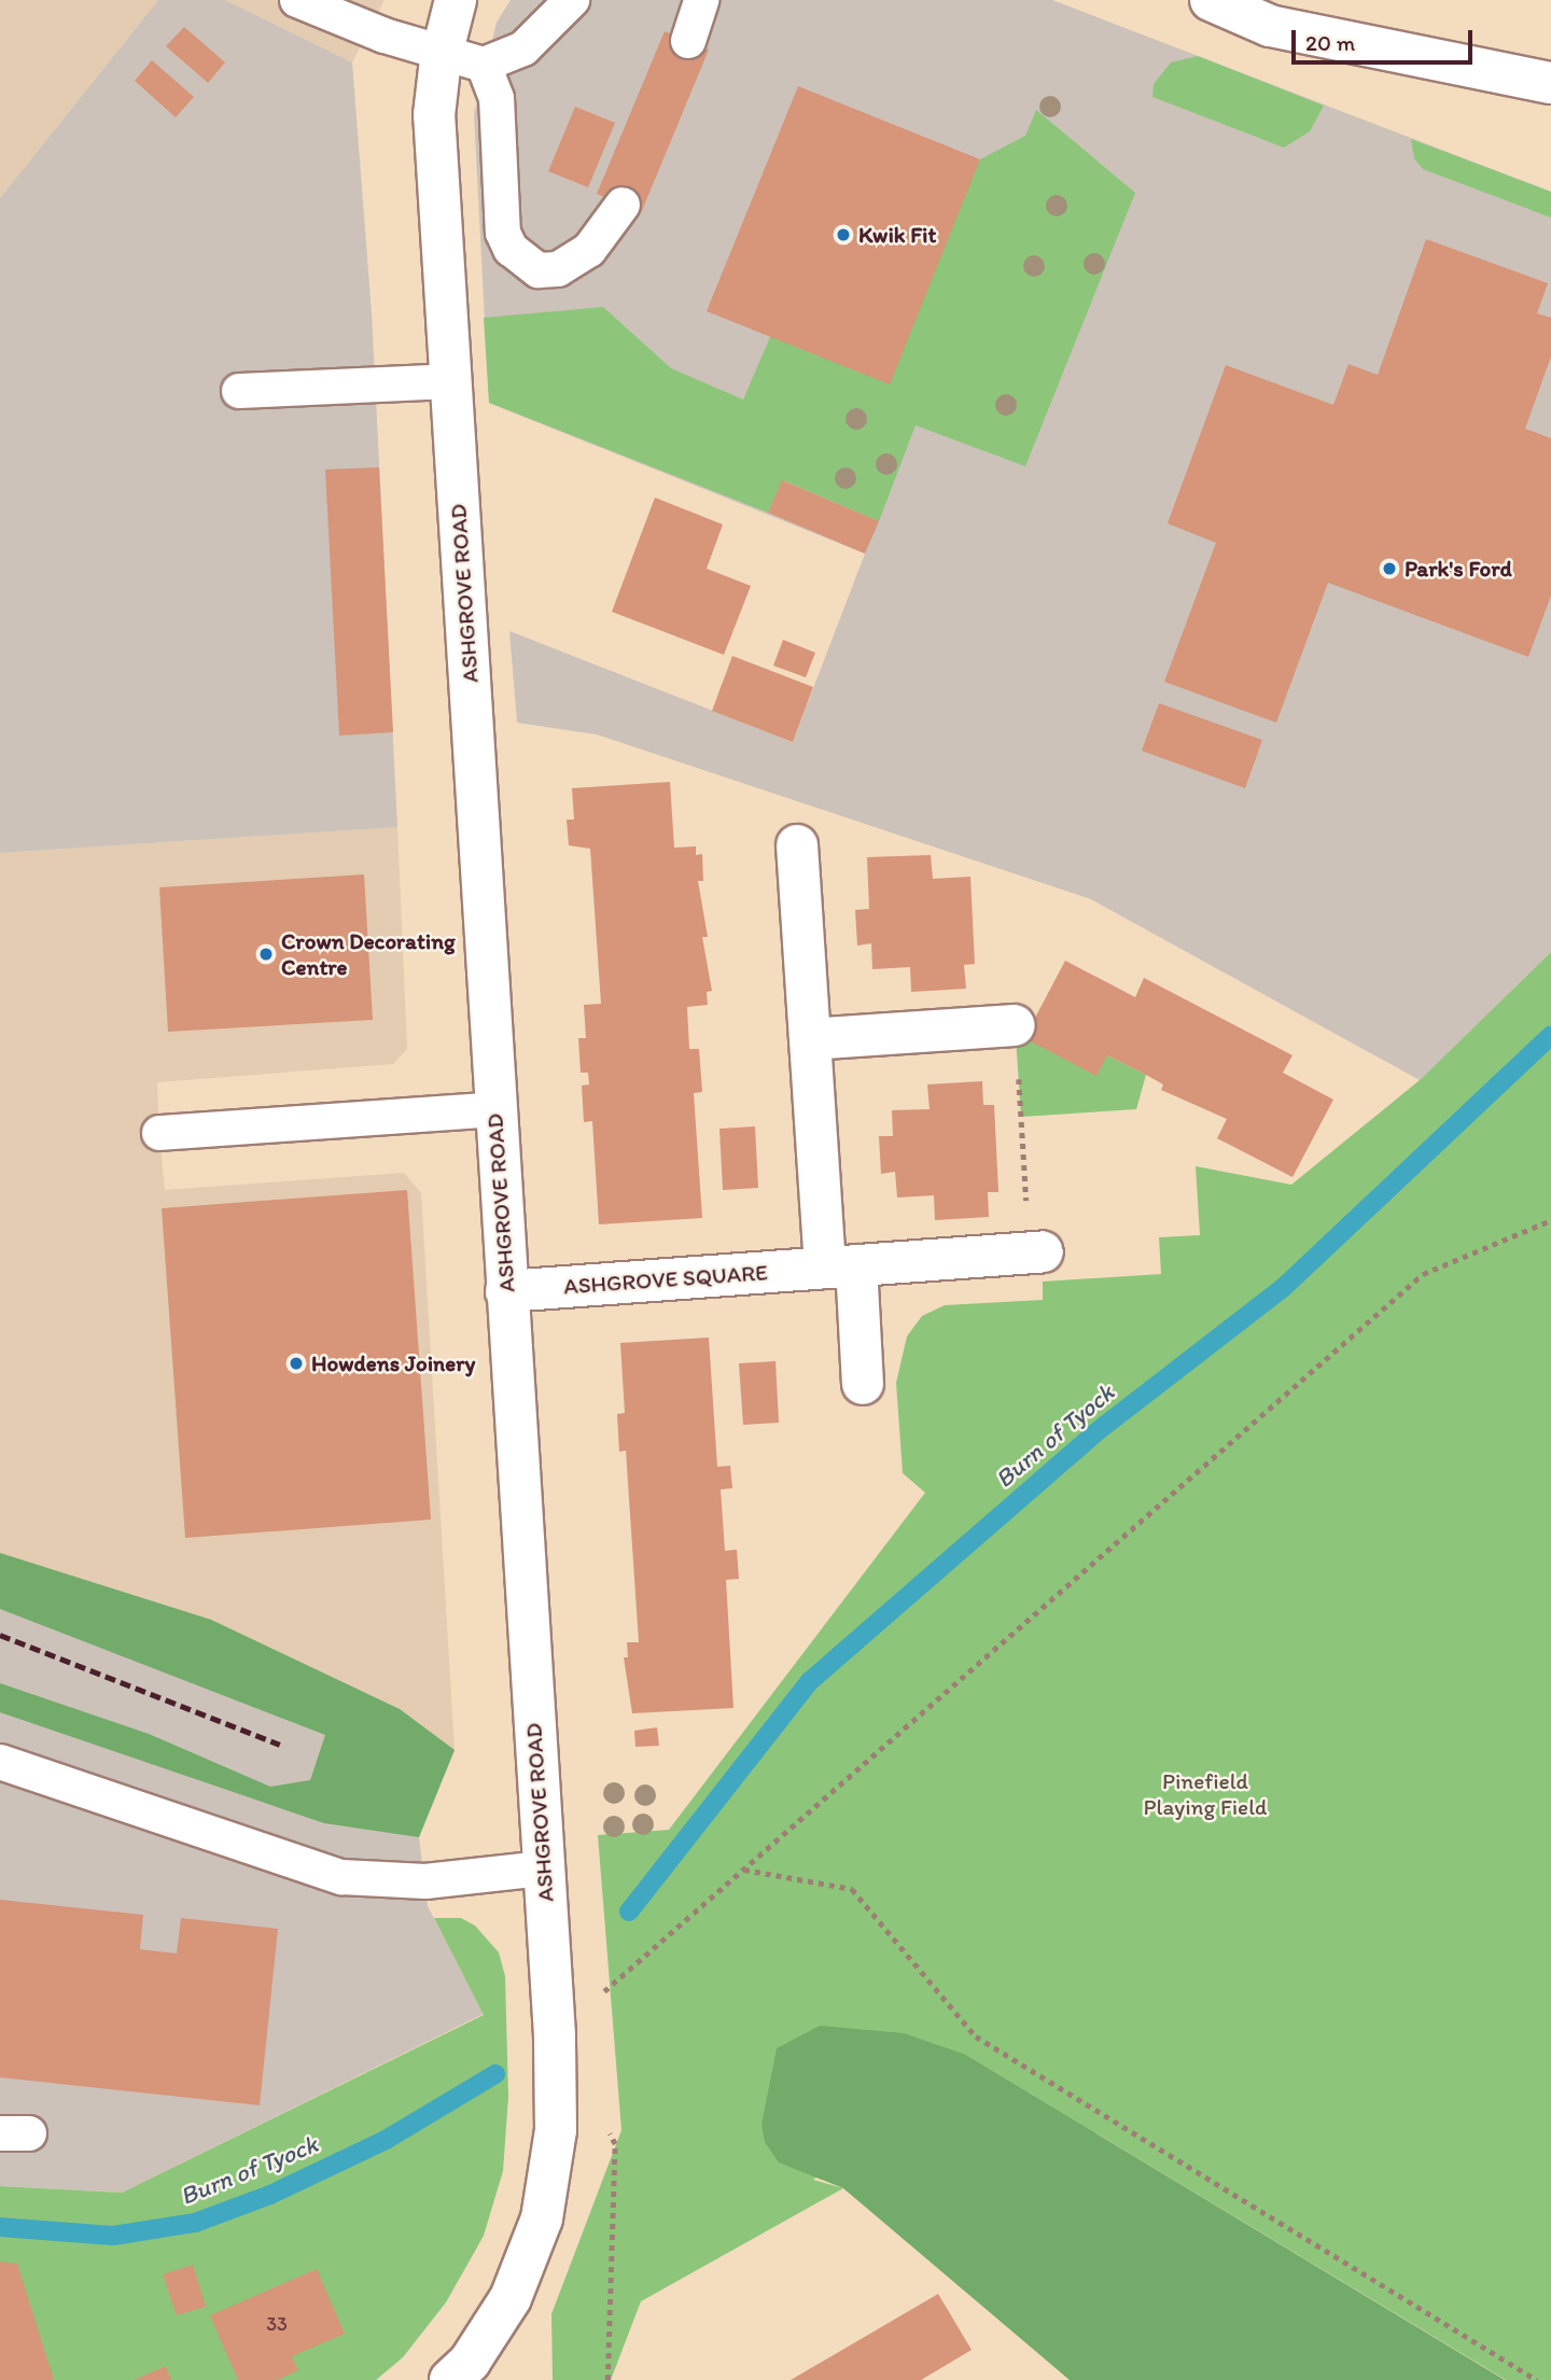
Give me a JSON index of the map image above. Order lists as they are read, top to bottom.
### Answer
{
  "streets": {
    "main road": ["ASHGROVE ROAD", "ASHGROVE SQUARE"]
  },
  "crossings": [
    ["ASHGROVE ROAD", "ASHGROVE SQUARE"]
  ],
  "water": ["Burn of Tyock"],
  "parks": ["Pinefield Playing Field"],
  "places": [
    "Kwik Fit",
    "Park's Ford",
    "Crown Decorating Centre",
    "Howdens Joinery"
  ],
  "house_numbers": ["33"],
  "scale_bar": "20 m"
}
